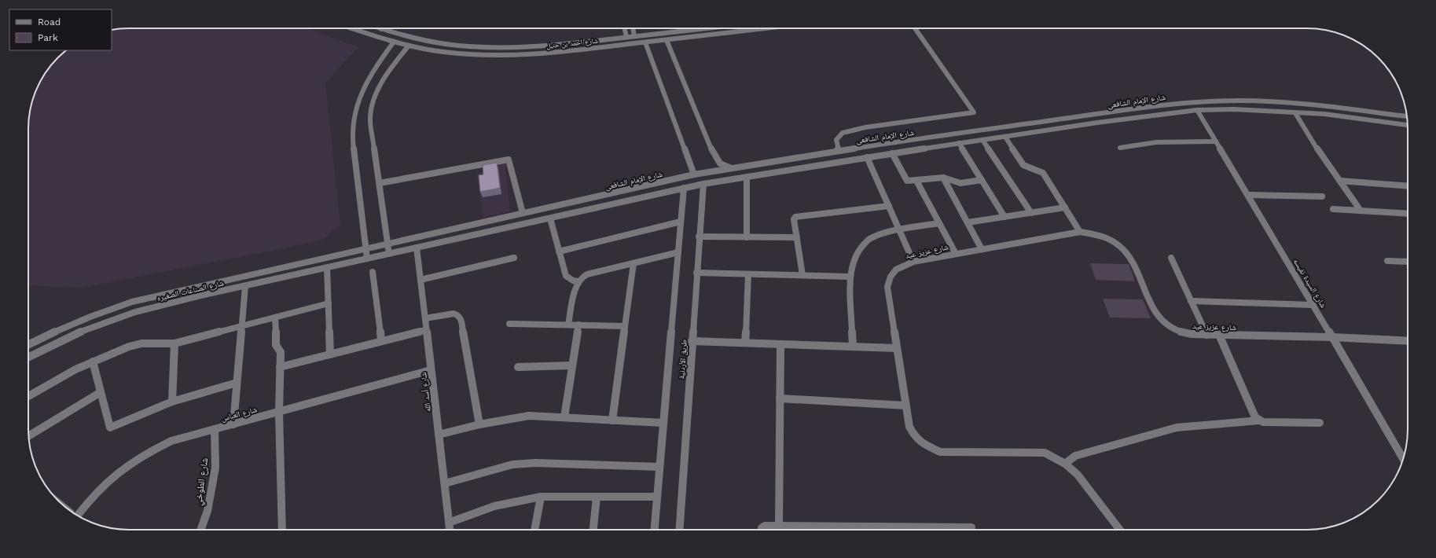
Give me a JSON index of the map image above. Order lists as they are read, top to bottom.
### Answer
{
  "streets": {
    "street": [
      "شارع احمد بن حنبل",
      "شارع الإمام الشافعى",
      "شارع عزيز عيد",
      "شارع السيدة نفيسه",
      "شارع الصناعات الصغيره",
      "طريق الأردنية",
      "شارع أسد الله",
      "شارع العباس",
      "شارع الطوخي"
    ]
  },
  "crossings": [
    ["شارع الإمام الشافعى", "شارع السيدة نفيسه"],
    ["شارع الإمام الشافعى", "شارع الصناعات الصغيره"],
    ["شارع الإمام الشافعى", "طريق الأردنية"],
    ["شارع الإمام الشافعى", "شارع أسد الله"],
    ["شارع عزيز عيد", "شارع السيدة نفيسه"],
    ["شارع أسد الله", "شارع العباس"],
    ["شارع العباس", "شارع الطوخي"]
  ],
  "legend": ["Road", "Park"]
}
